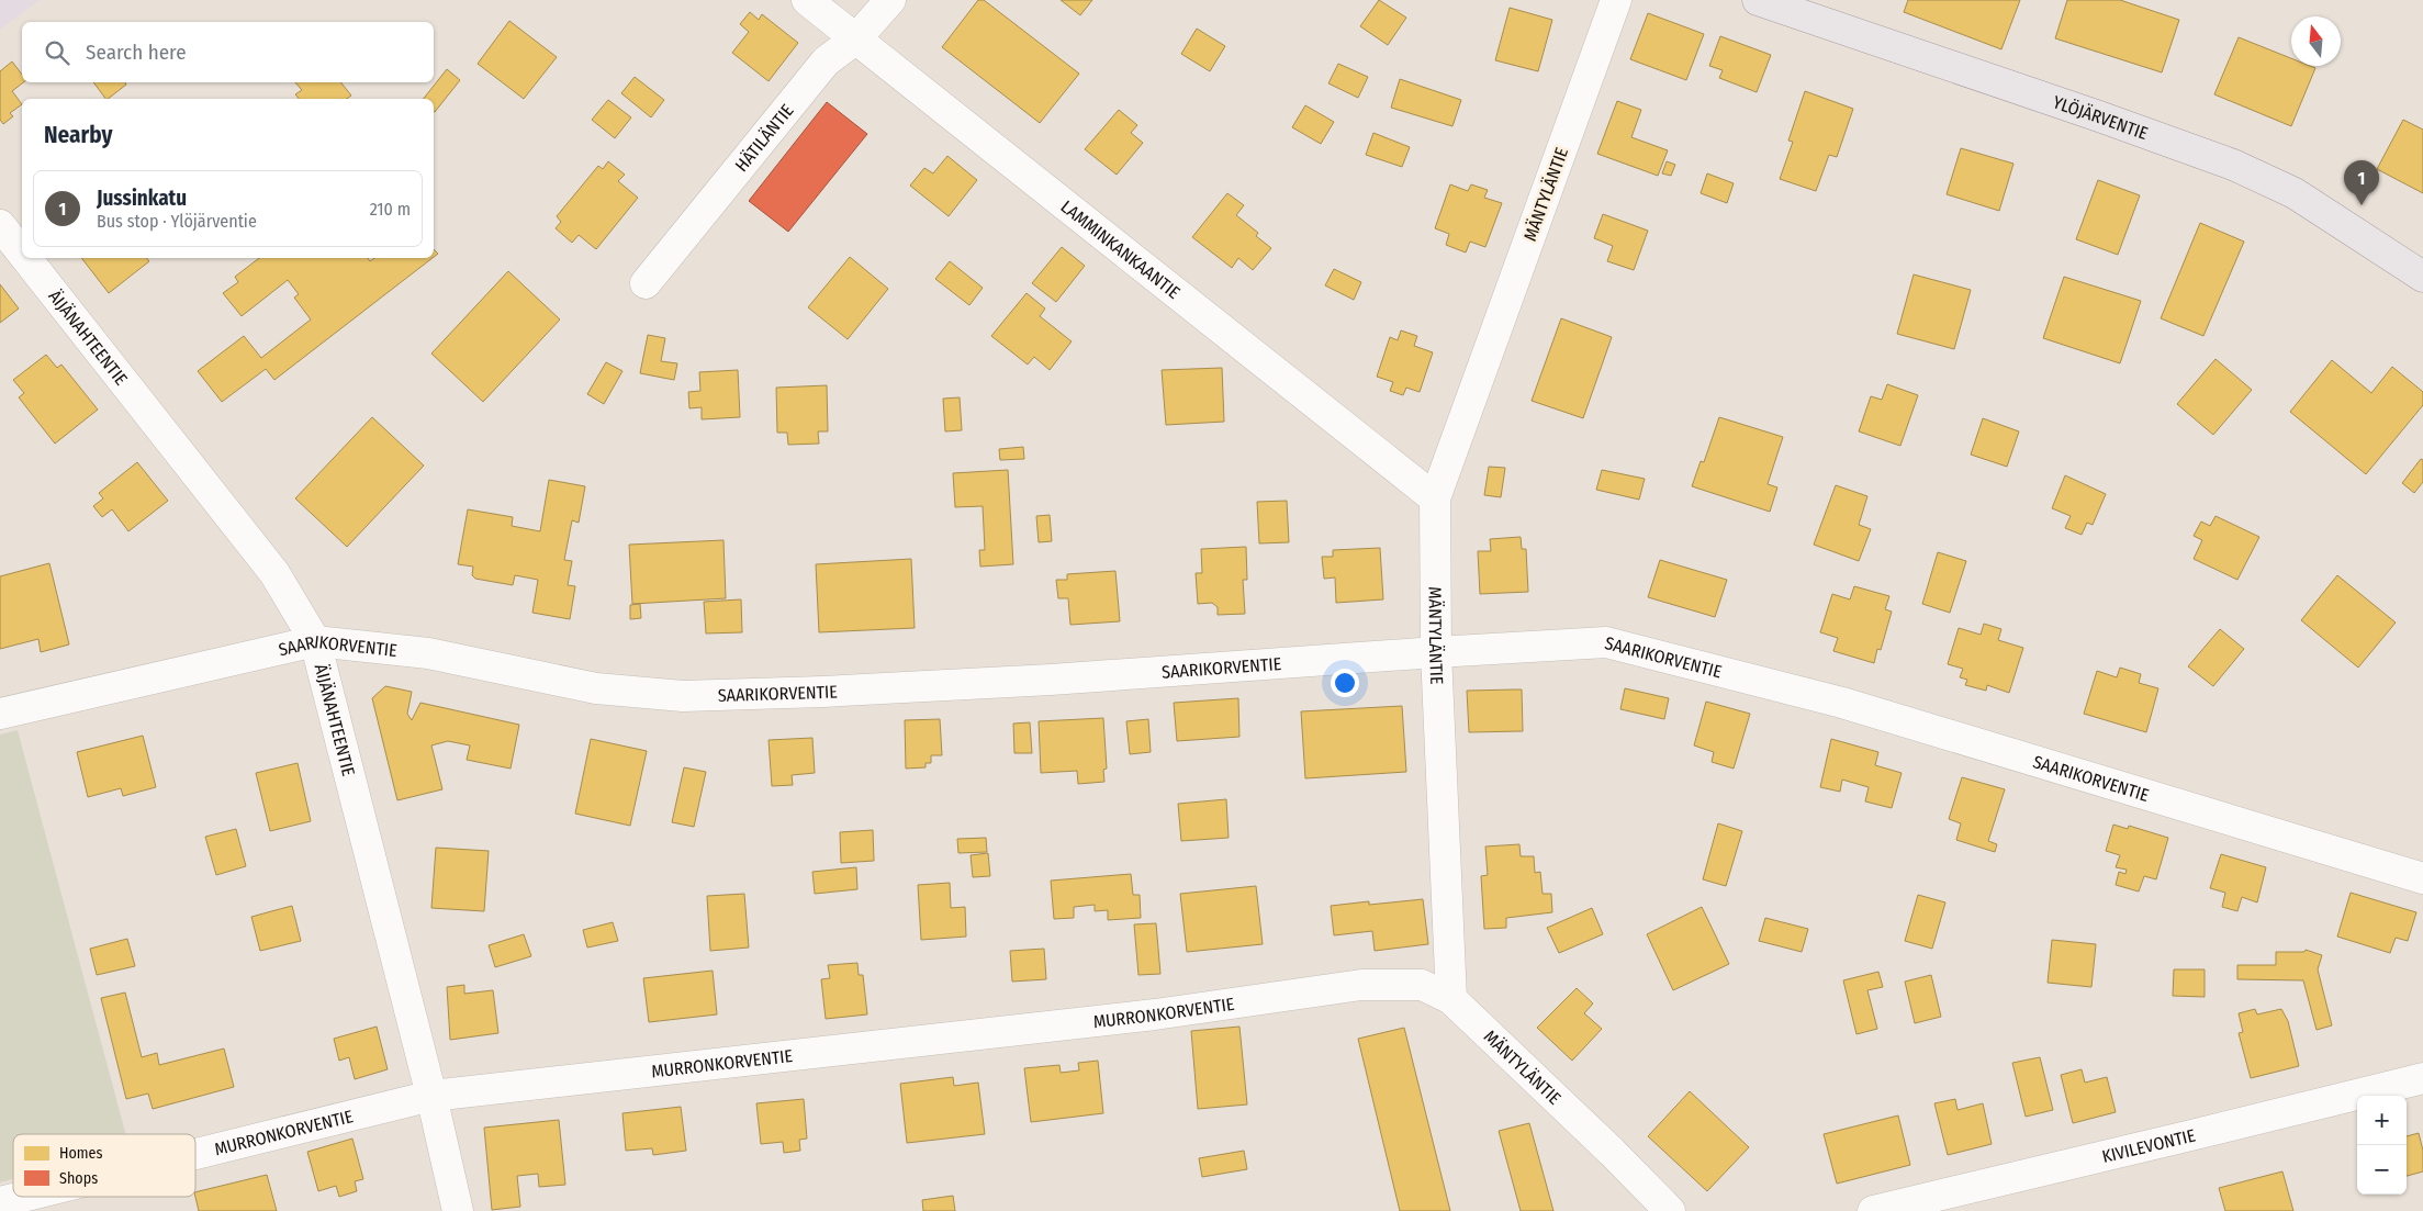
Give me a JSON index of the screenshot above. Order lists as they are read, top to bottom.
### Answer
{
  "streets": {
    "main road": ["YLÖJÄRVENTIE"],
    "street": [
      "HÄTILÄNTIE",
      "MÄNTYLÄNTIE",
      "LAMMINKANKAANTIE",
      "ÄIJÄNAHTEENTIE",
      "SAARIKORVENTIE",
      "MURRONKORVENTIE",
      "KIVILEVONTIE"
    ]
  },
  "crossings": [
    ["HÄTILÄNTIE", "LAMMINKANKAANTIE"],
    ["MÄNTYLÄNTIE", "LAMMINKANKAANTIE"],
    ["MÄNTYLÄNTIE", "SAARIKORVENTIE"],
    ["MÄNTYLÄNTIE", "MURRONKORVENTIE"],
    ["ÄIJÄNAHTEENTIE", "SAARIKORVENTIE"],
    ["ÄIJÄNAHTEENTIE", "MURRONKORVENTIE"]
  ],
  "legend": ["Homes", "Shops"],
  "north": "top",
  "page": {
    "search": "Search here",
    "heading": "Nearby",
    "pins": "1",
    "list": [
      {
        "mark": "1",
        "name": "Jussinkatu",
        "note": "Bus stop · Ylöjärventie",
        "value": "210 m"
      }
    ],
    "map_buttons": ["+", "−"]
  }
}
